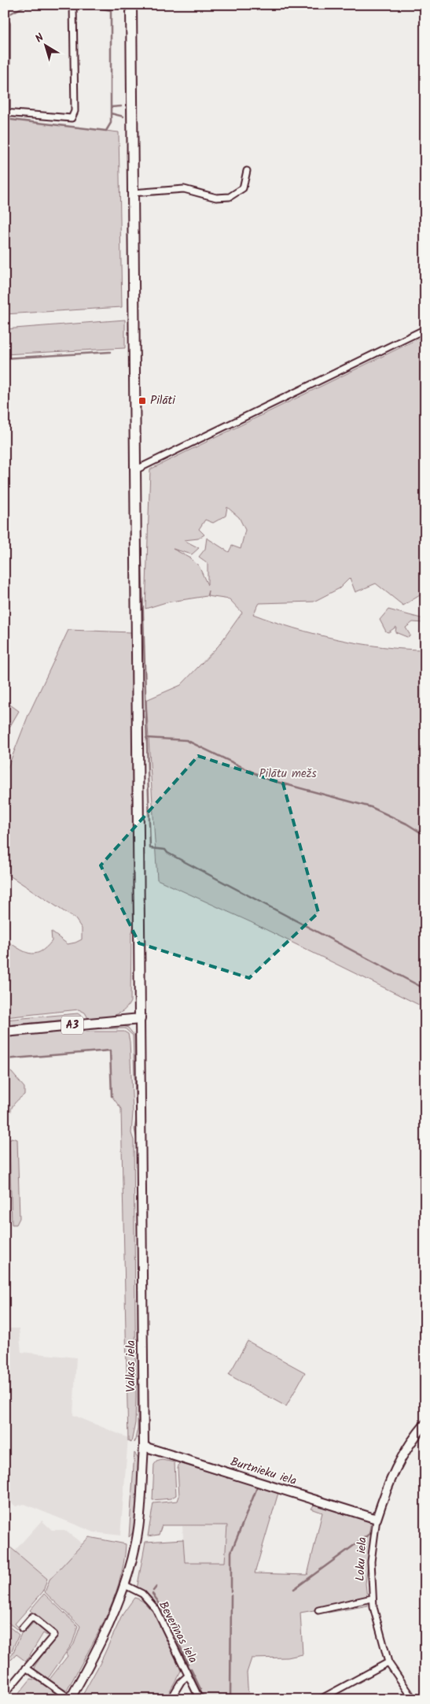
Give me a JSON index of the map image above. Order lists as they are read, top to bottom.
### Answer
{
  "streets": {
    "highway": ["A3"],
    "main road": ["Valkas iela", "Burtnieku iela", "Loku iela"],
    "street": ["Beverīnas iela"]
  },
  "crossings": [
    ["A3", "Valkas iela"],
    ["Valkas iela", "Burtnieku iela"],
    ["Valkas iela", "Beverīnas iela"],
    ["Burtnieku iela", "Loku iela"]
  ],
  "parks": ["Pilātu mežs"],
  "places": {
    "transit": ["Pilāti"]
  },
  "north": "top left"
}
